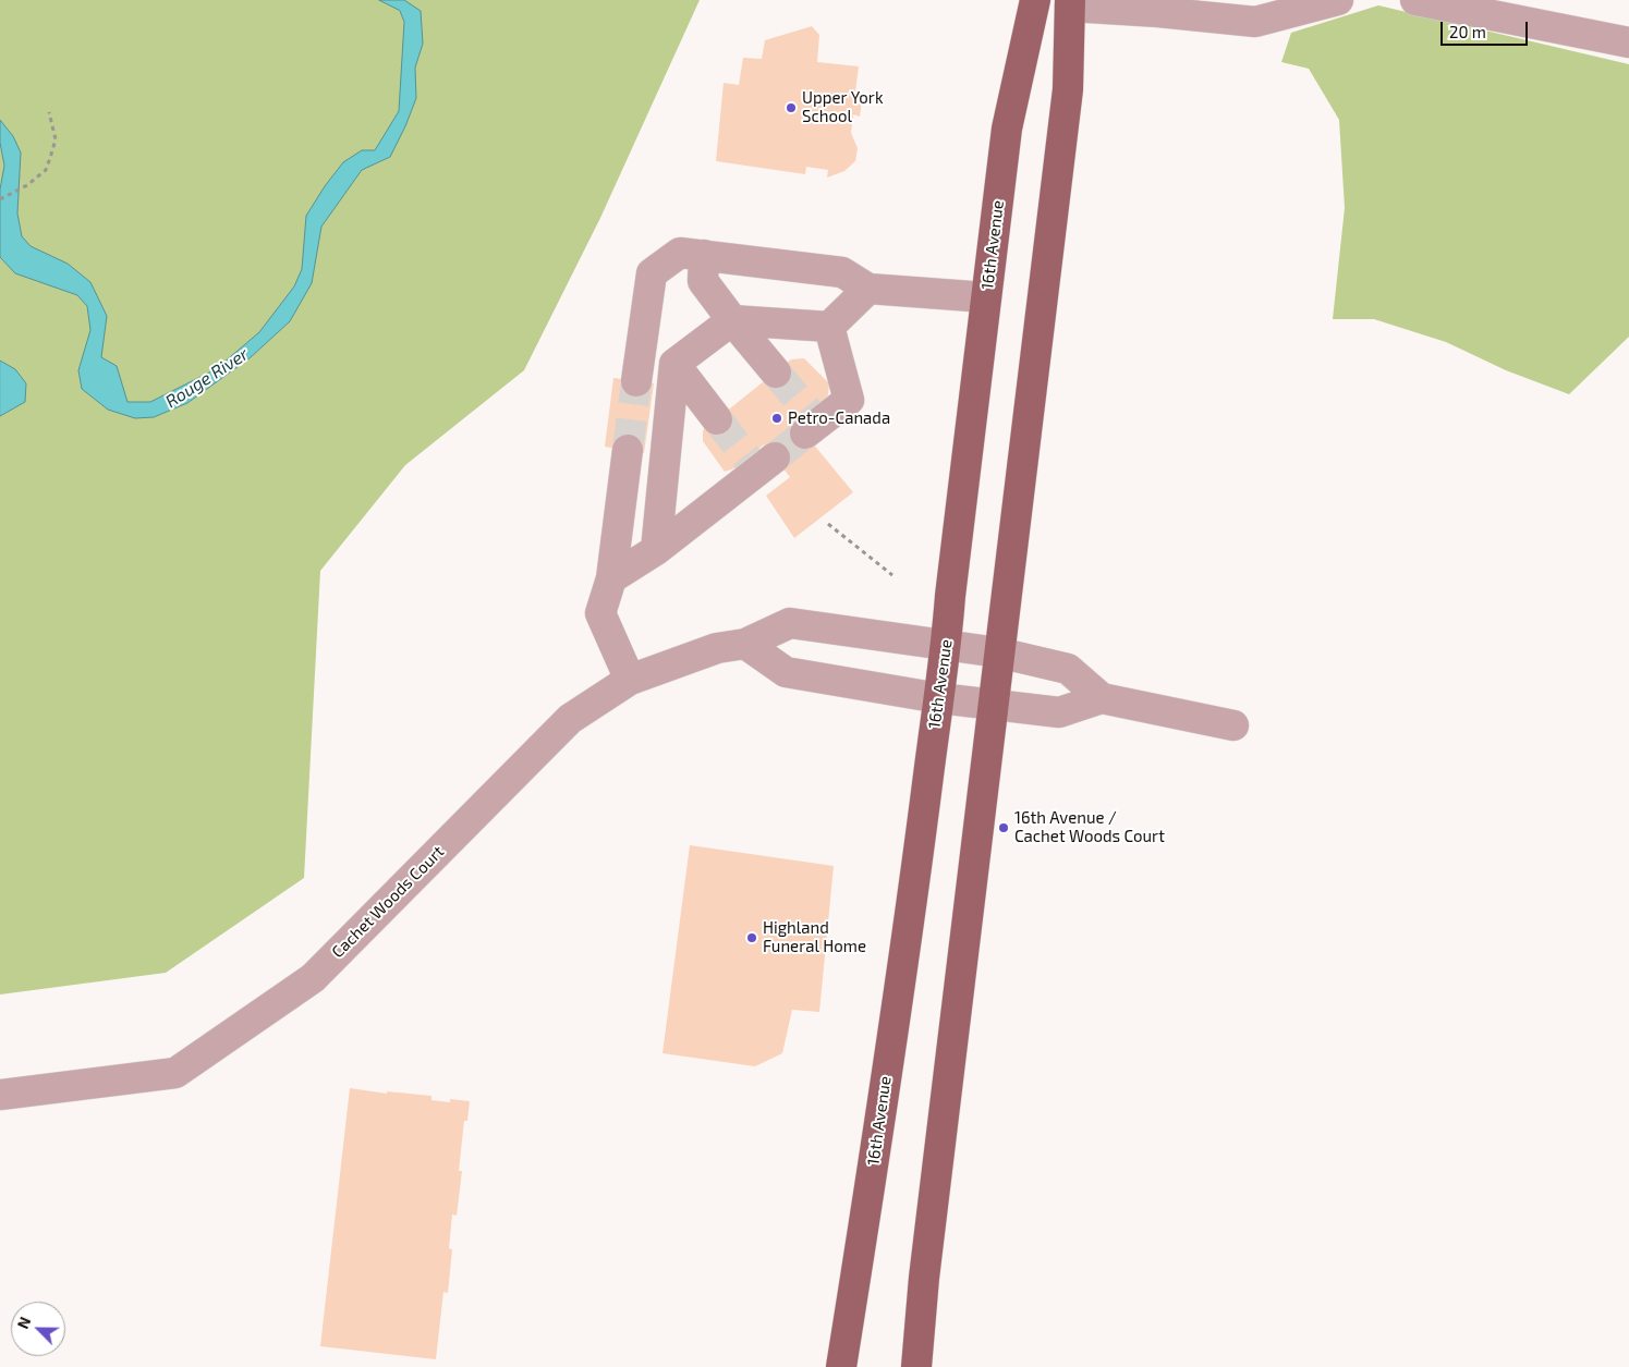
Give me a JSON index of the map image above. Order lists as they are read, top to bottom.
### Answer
{
  "streets": {
    "main road": ["16th Avenue"],
    "street": ["Cachet Woods Court"]
  },
  "crossings": [
    ["16th Avenue", "Cachet Woods Court"]
  ],
  "water": ["Rouge River"],
  "places": [
    "Upper York School",
    "Petro-Canada",
    "16th Avenue / Cachet Woods Court",
    "Highland Funeral Home"
  ],
  "scale_bar": "20 m",
  "north": "top left"
}
